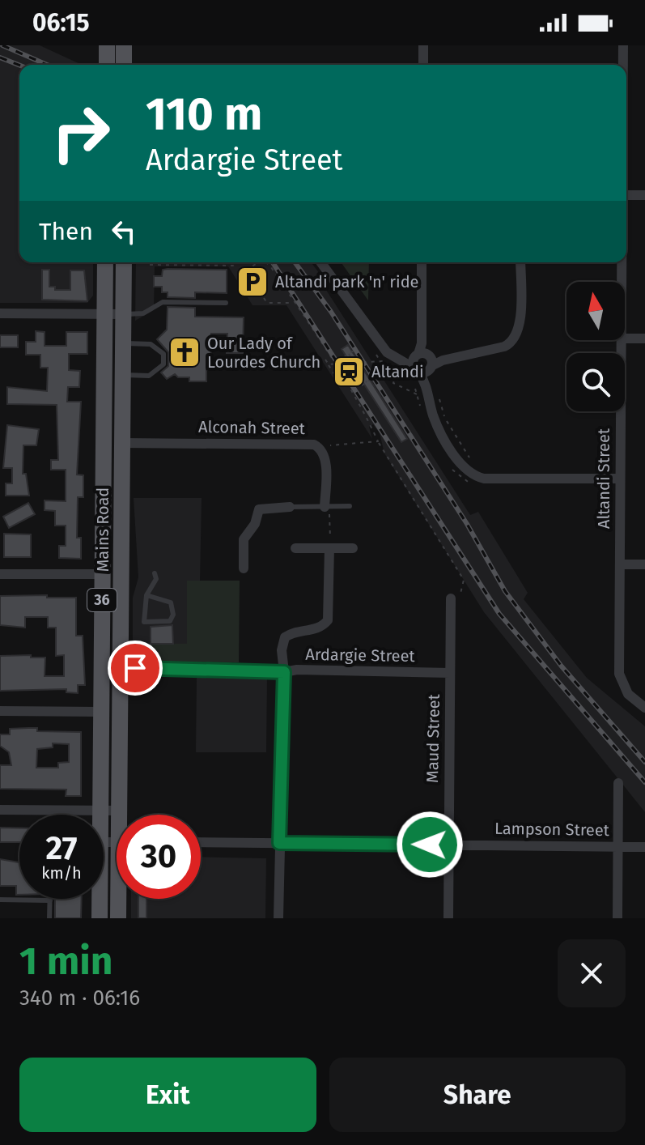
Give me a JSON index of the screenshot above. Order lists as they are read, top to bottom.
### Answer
{
  "streets": {
    "main road": ["Mains Road", "36"],
    "street": [
      "Alconah Street",
      "Altandi Street",
      "Ardargie Street",
      "Maud Street",
      "Lampson Street"
    ]
  },
  "crossings": [
    ["Alconah Street", "Mains Road"],
    ["Ardargie Street", "Maud Street"],
    ["Ardargie Street", "Lampson Street"],
    ["Maud Street", "Lampson Street"]
  ],
  "places": {
    "parking": ["Altandi park 'n' ride"],
    "church": ["Our Lady of Lourdes Church"],
    "station": ["Altandi"]
  },
  "north": "top",
  "page": {
    "status": "06:15",
    "turn": ["110 m", "Ardargie Street"],
    "then": "Then",
    "speed": "27 km/h",
    "limit": "30",
    "heading": ["1 min", "340 m · 06:16"],
    "buttons": ["Exit", "Share"]
  }
}
